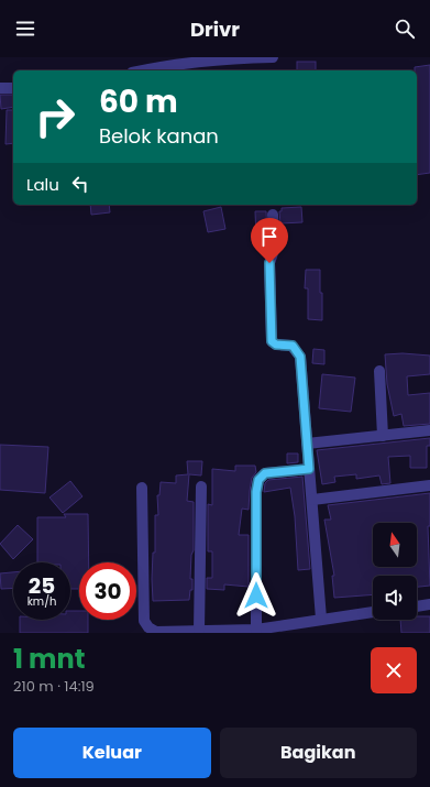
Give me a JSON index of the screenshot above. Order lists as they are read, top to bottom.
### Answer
{
  "north": "top",
  "page": {
    "header": "Drivr",
    "turn": ["60 m", "Belok kanan"],
    "then": "Lalu",
    "speed": "25 km/h",
    "limit": "30",
    "heading": ["1 mnt", "210 m · 14:19"],
    "buttons": ["Keluar", "Bagikan"]
  }
}
